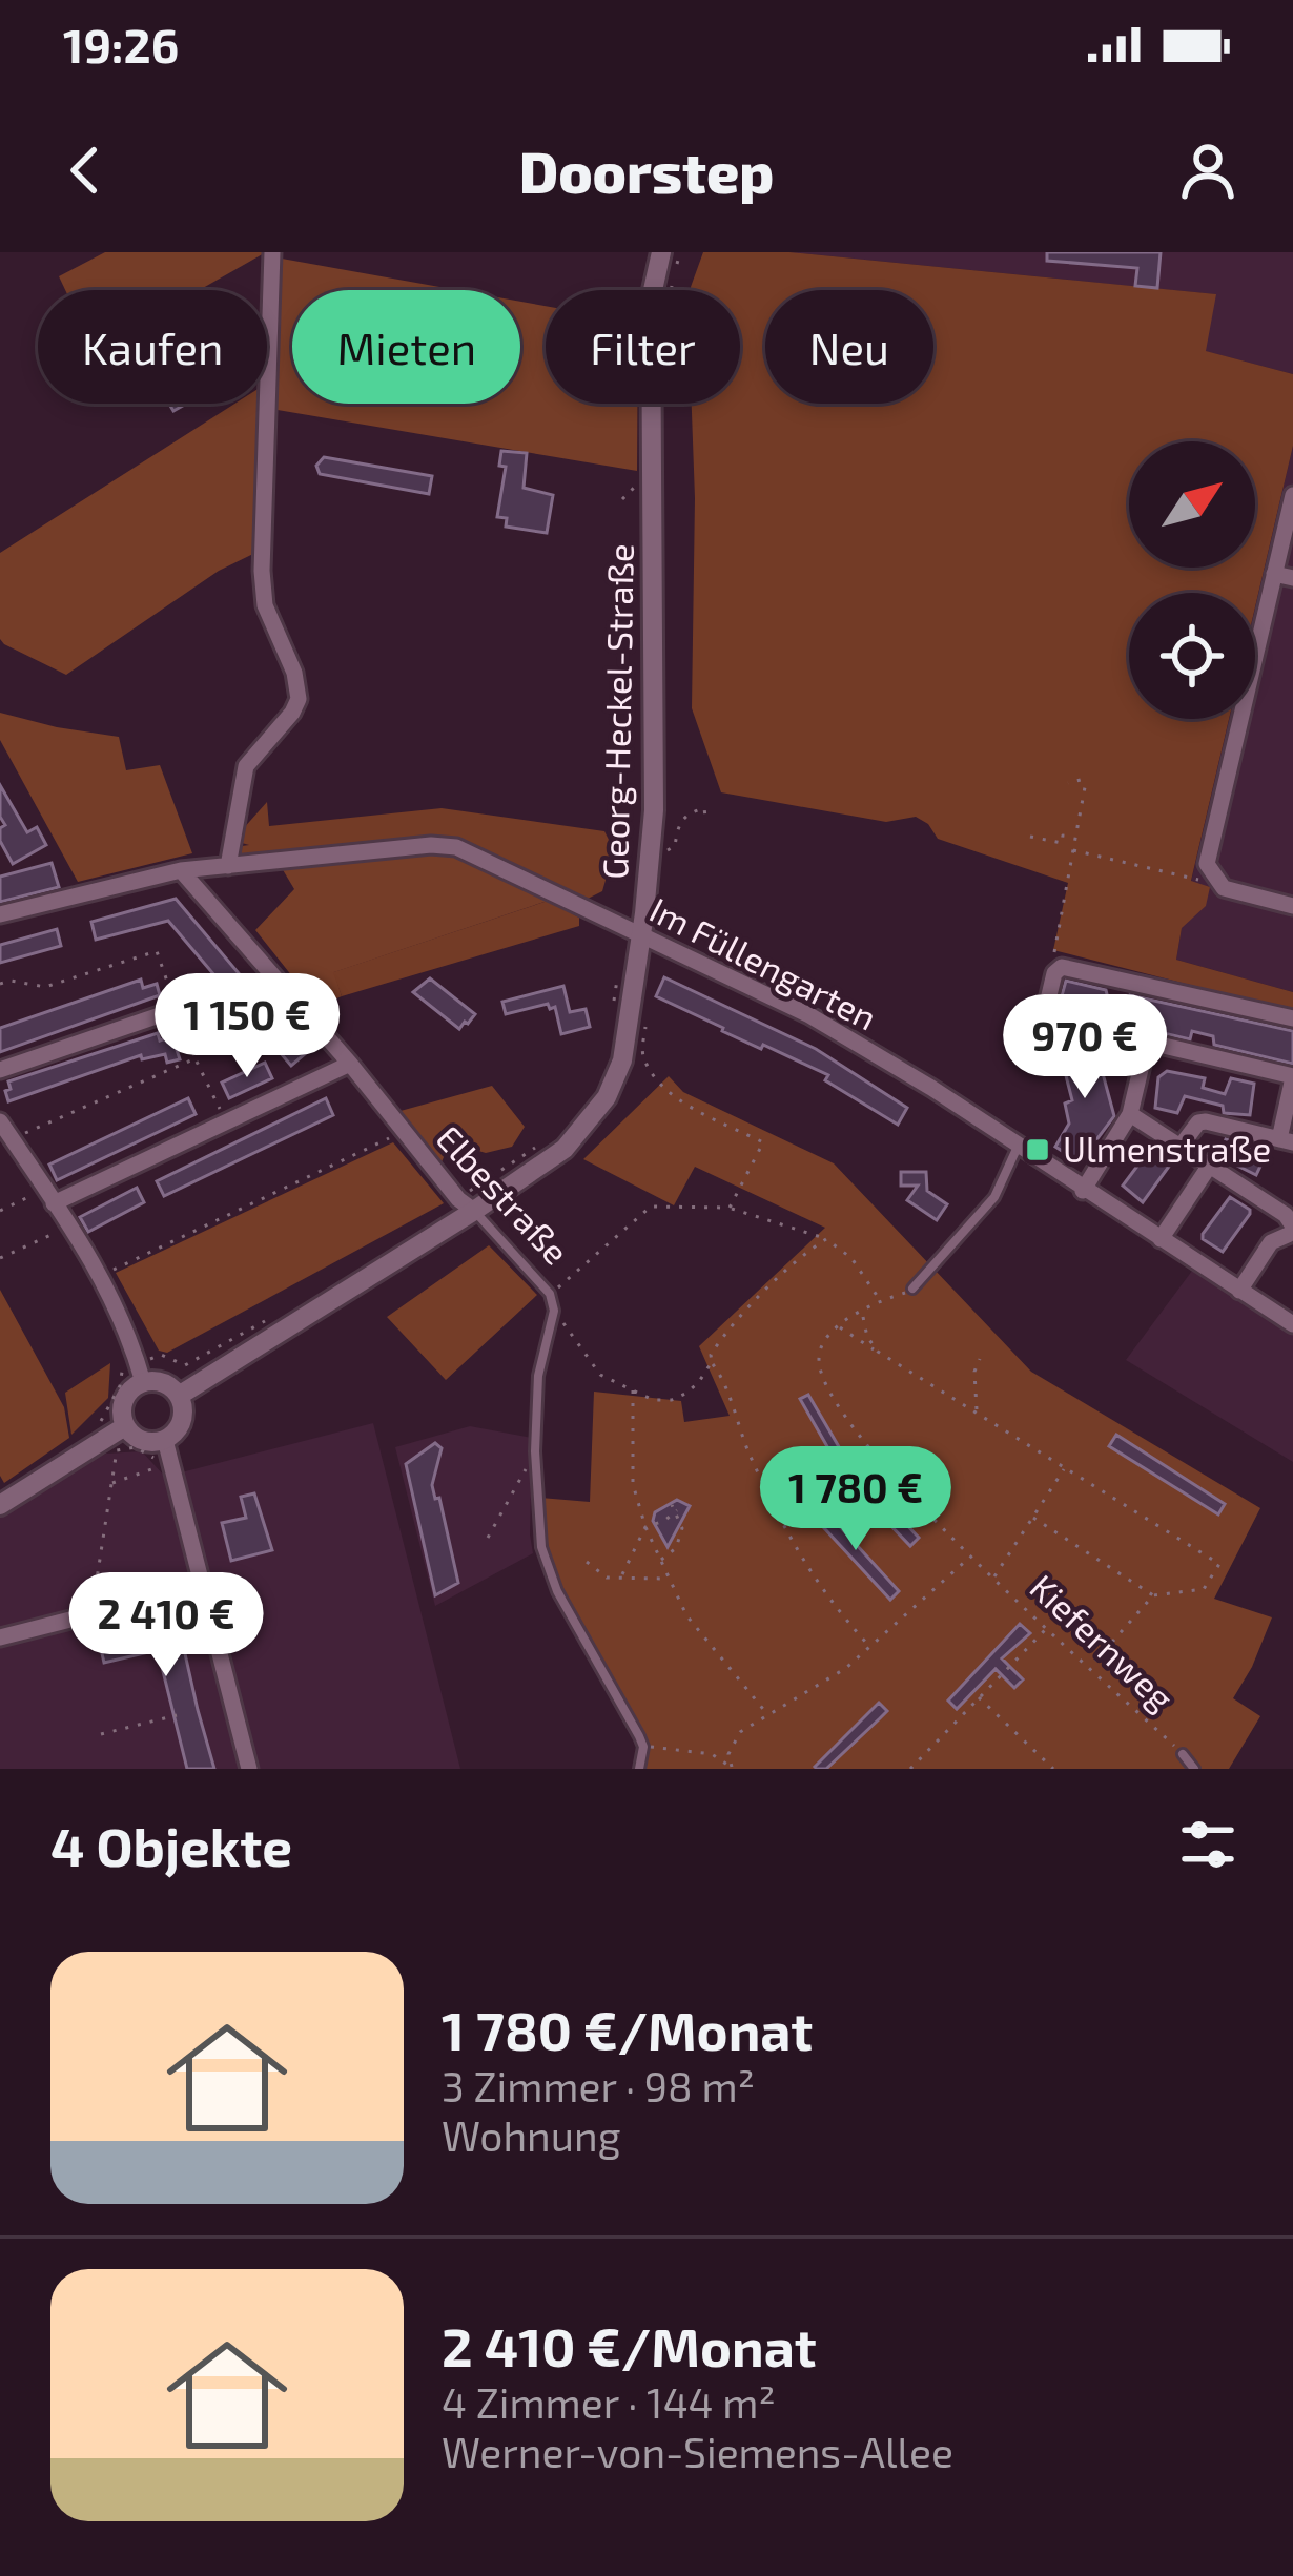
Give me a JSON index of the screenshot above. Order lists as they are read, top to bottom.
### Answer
{
  "streets": {
    "street": ["Georg-Heckel-Straße", "Im Füllengarten", "Elbestraße"],
    "lane": ["Kiefernweg"]
  },
  "crossings": [
    ["Georg-Heckel-Straße", "Im Füllengarten"],
    ["Georg-Heckel-Straße", "Elbestraße"],
    ["Im Füllengarten", "Elbestraße"]
  ],
  "places": {
    "transit": ["Ulmenstraße"]
  },
  "north": "top right",
  "page": {
    "status": "19:26",
    "header": "Doorstep",
    "chip": [
      "Kaufen",
      "Mieten",
      "Filter",
      "Neu"
    ],
    "price": [
      "1 150 €",
      "970 €",
      "1 780 €",
      "2 410 €"
    ],
    "heading": "4 Objekte",
    "list": [
      {
        "name": "1 780 €/Monat",
        "note": "3 Zimmer · 98 m² · Wohnung"
      },
      {
        "name": "2 410 €/Monat",
        "note": "4 Zimmer · 144 m² · Werner-von-Siemens-Allee"
      }
    ]
  }
}
